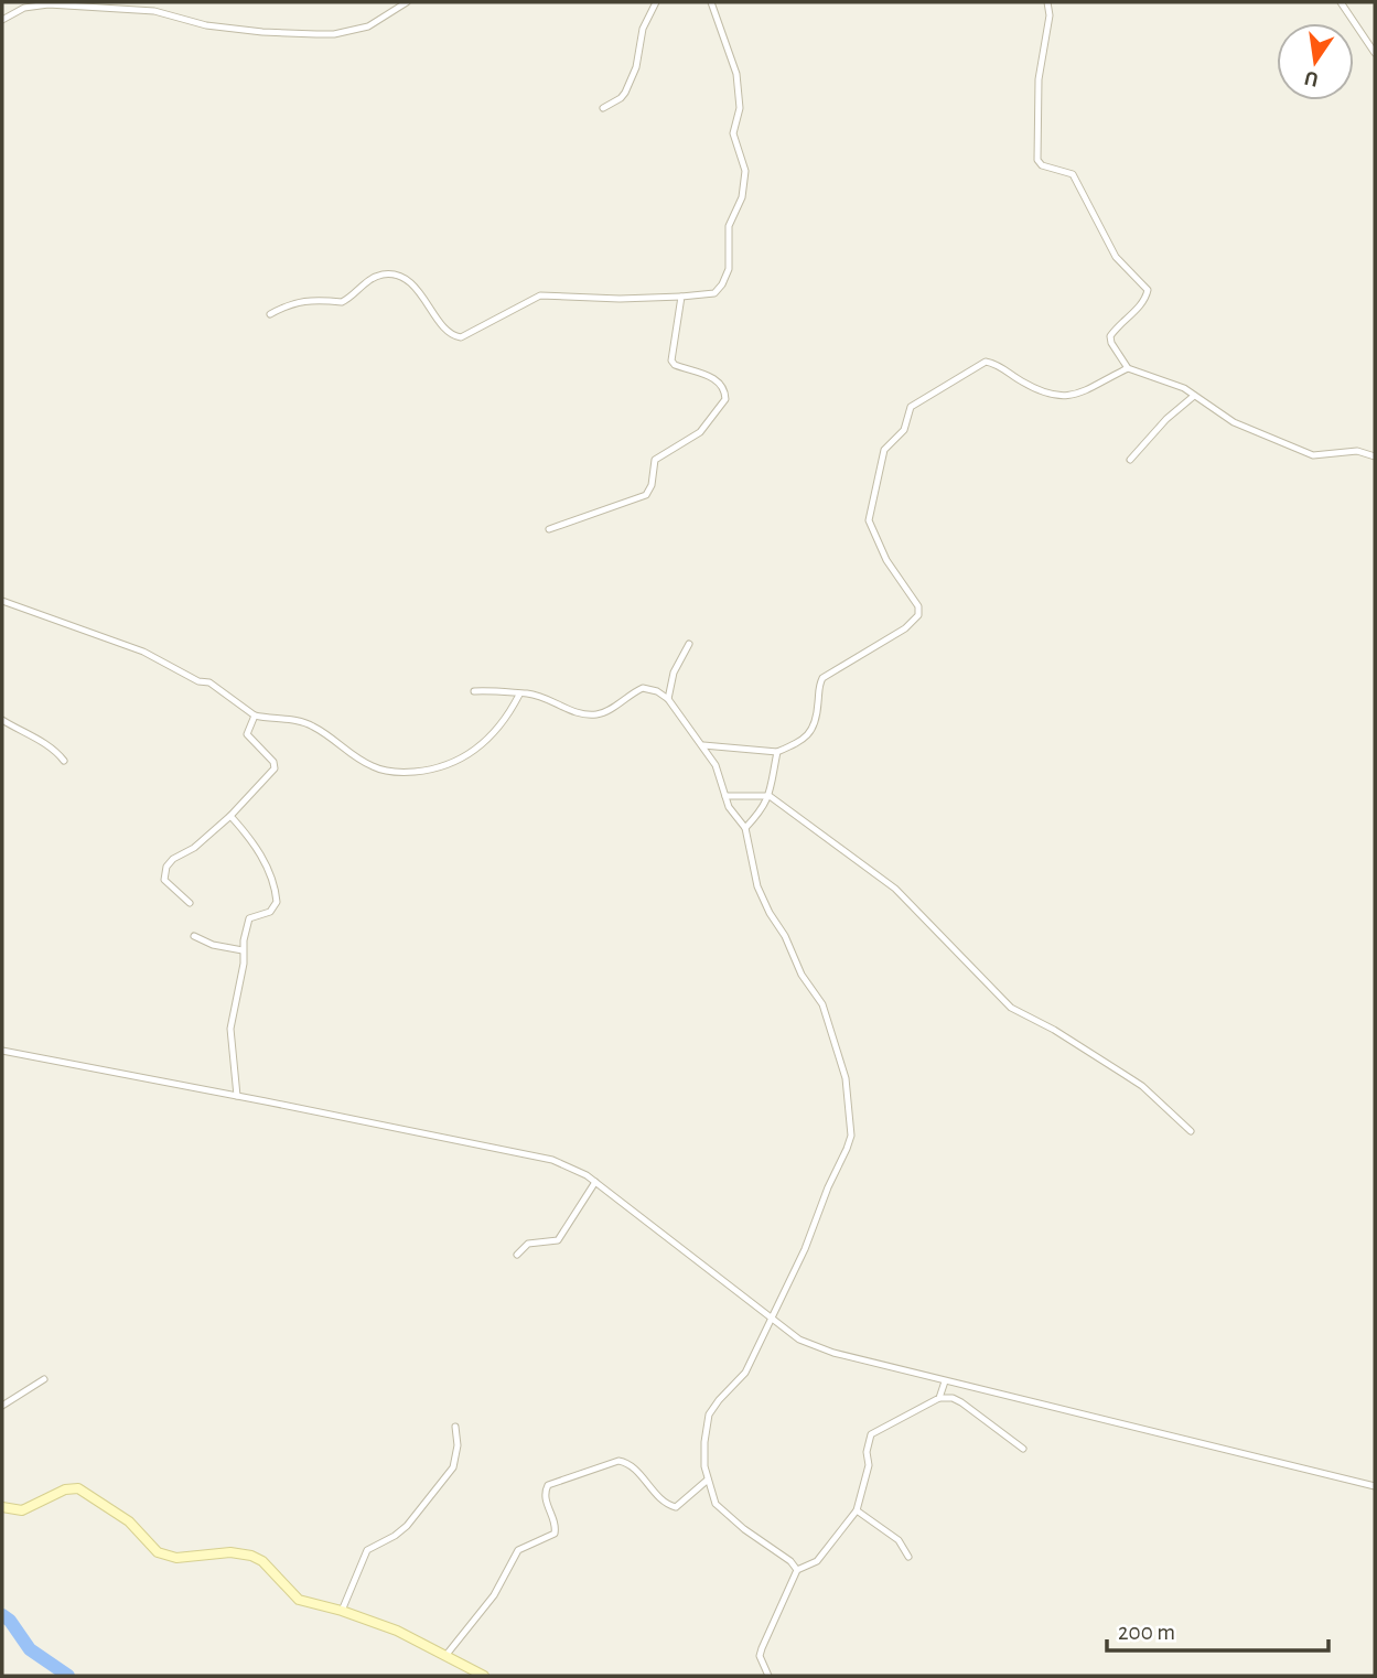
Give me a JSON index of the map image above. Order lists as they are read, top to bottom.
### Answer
{
  "scale_bar": "200 m",
  "north": "bottom"
}
